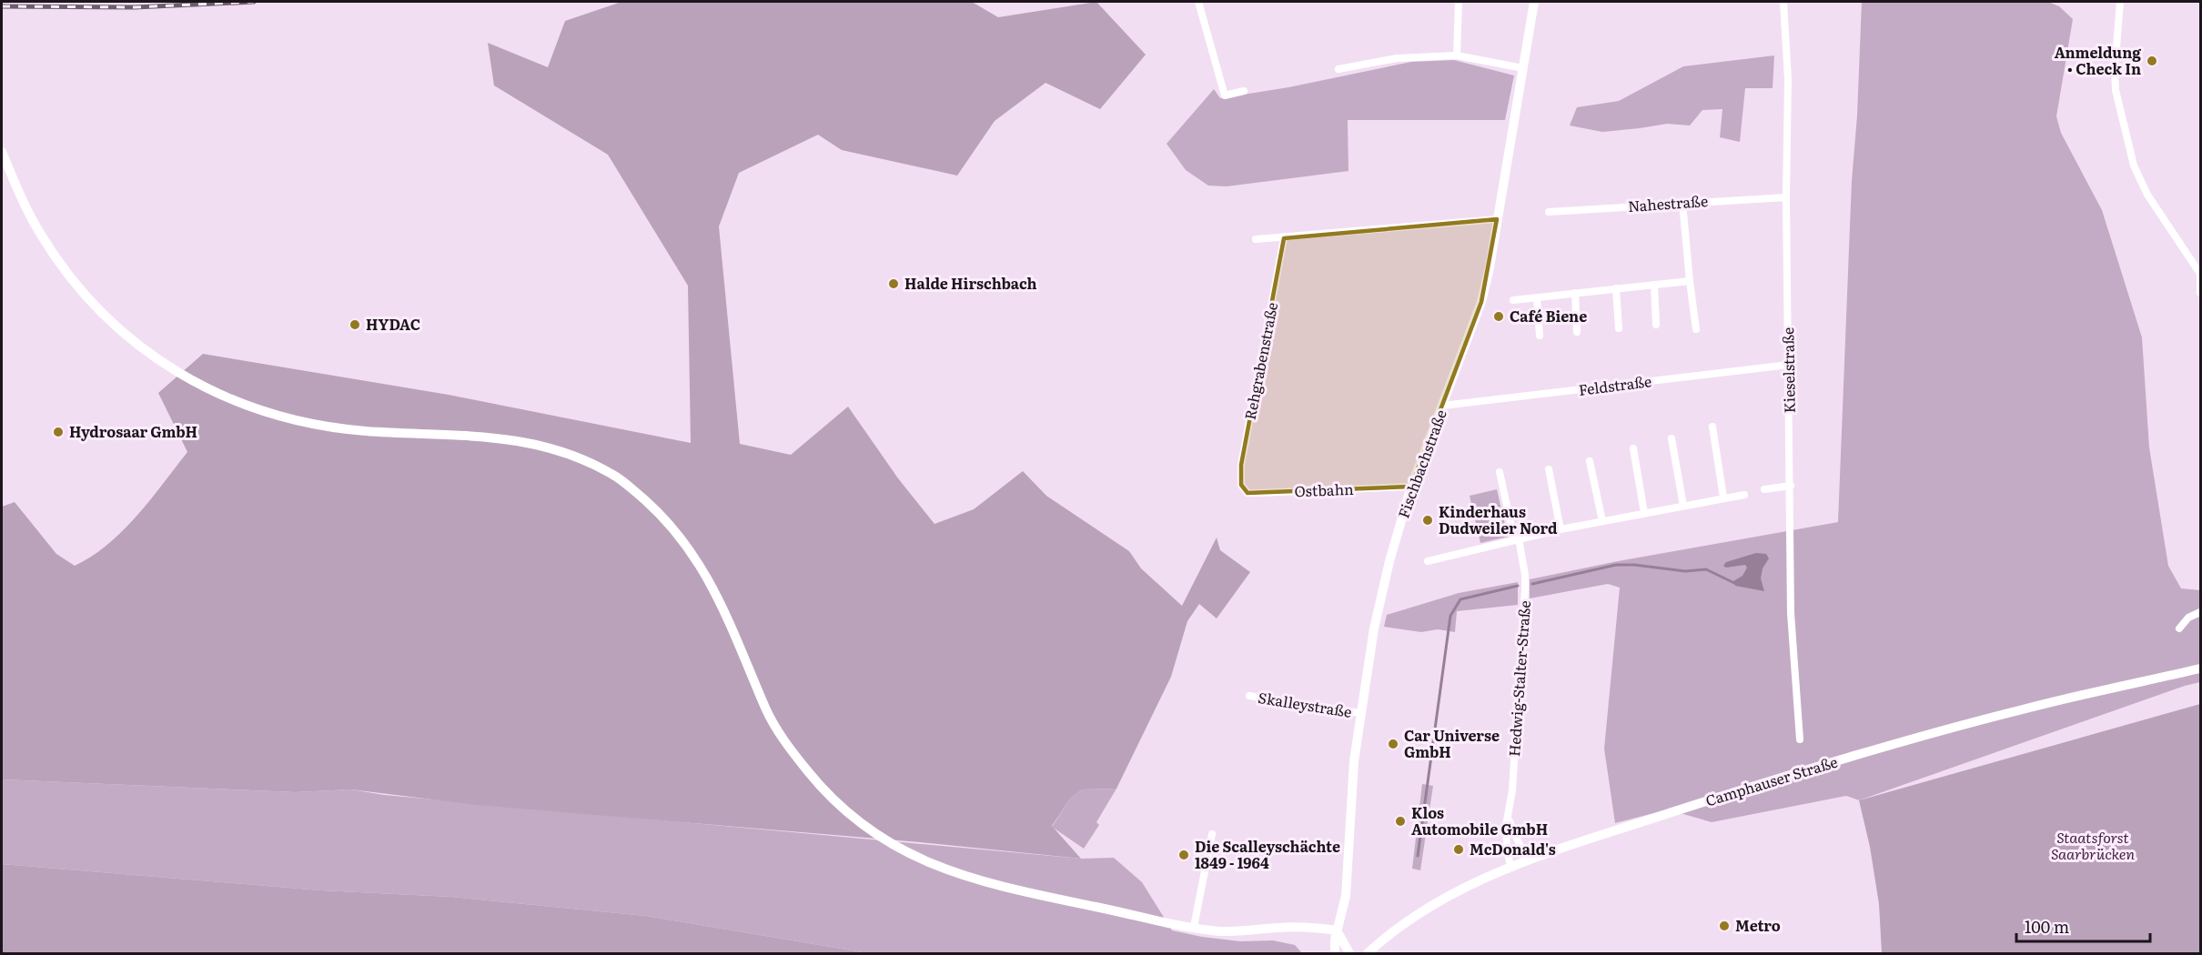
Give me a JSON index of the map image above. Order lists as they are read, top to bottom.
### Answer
{
  "streets": {
    "street": [
      "Nahestraße",
      "Rehgrabenstraße",
      "Kieselstraße",
      "Feldstraße",
      "Fischbachstraße",
      "Ostbahn",
      "Hedwig-Stalter-Straße",
      "Skalleystraße",
      "Camphauser Straße"
    ]
  },
  "crossings": [
    ["Nahestraße", "Kieselstraße"],
    ["Rehgrabenstraße", "Ostbahn"],
    ["Kieselstraße", "Feldstraße"],
    ["Feldstraße", "Fischbachstraße"],
    ["Fischbachstraße", "Ostbahn"],
    ["Fischbachstraße", "Skalleystraße"],
    ["Hedwig-Stalter-Straße", "Camphauser Straße"]
  ],
  "parks": ["Staatsforst Saarbrücken"],
  "places": [
    "Anmeldung • Check In",
    "Halde Hirschbach",
    "Café Biene",
    "HYDAC",
    "Hydrosaar GmbH",
    "Kinderhaus Dudweiler Nord",
    "Car Universe GmbH",
    "Klos Automobile GmbH",
    "McDonald's",
    "Die Scalleyschächte 1849 - 1964",
    "Metro"
  ],
  "scale_bar": "100 m"
}
